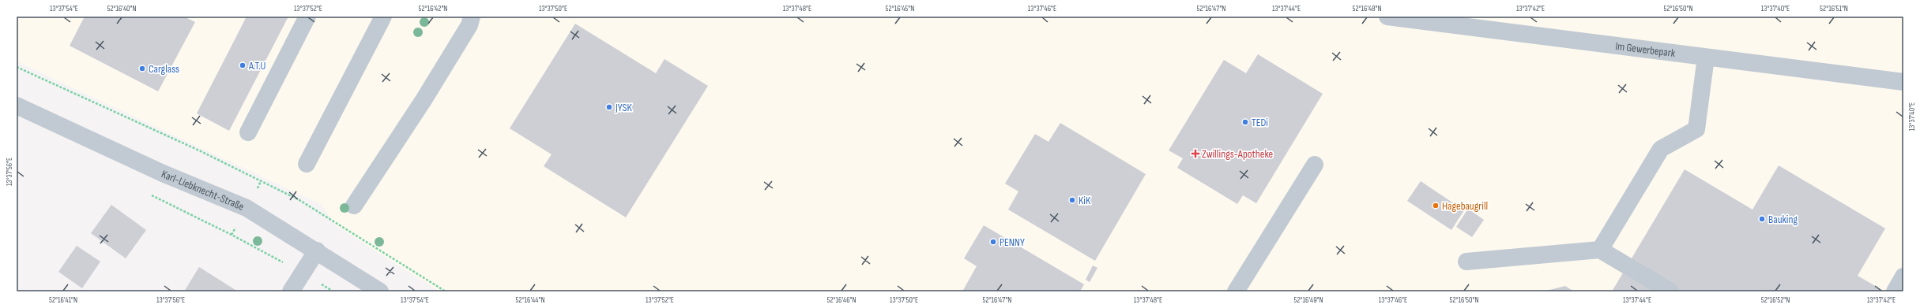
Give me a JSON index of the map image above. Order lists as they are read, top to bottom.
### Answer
{
  "streets": {
    "street": ["Im Gewerbepark", "Karl-Liebknecht-Straße"]
  },
  "places": {
    "other": [
      "A.T.U",
      "Carglass",
      "JYSK",
      "TEDi",
      "KiK",
      "Hagebaugrill",
      "Bauking",
      "PENNY"
    ],
    "health": ["Zwillings-Apotheke"]
  },
  "coordinates": [
    "13°37'54\"E",
    "52°16'40\"N",
    "13°37'52\"E",
    "52°16'42\"N",
    "13°37'50\"E",
    "13°37'48\"E",
    "52°16'45\"N",
    "13°37'46\"E",
    "52°16'47\"N",
    "13°37'44\"E",
    "52°16'48\"N",
    "13°37'42\"E",
    "52°16'50\"N",
    "13°37'40\"E",
    "52°16'51\"N",
    "13°37'56\"E",
    "52°16'41\"N",
    "52°16'44\"N",
    "52°16'46\"N",
    "52°16'49\"N",
    "52°16'52\"N"
  ]
}
